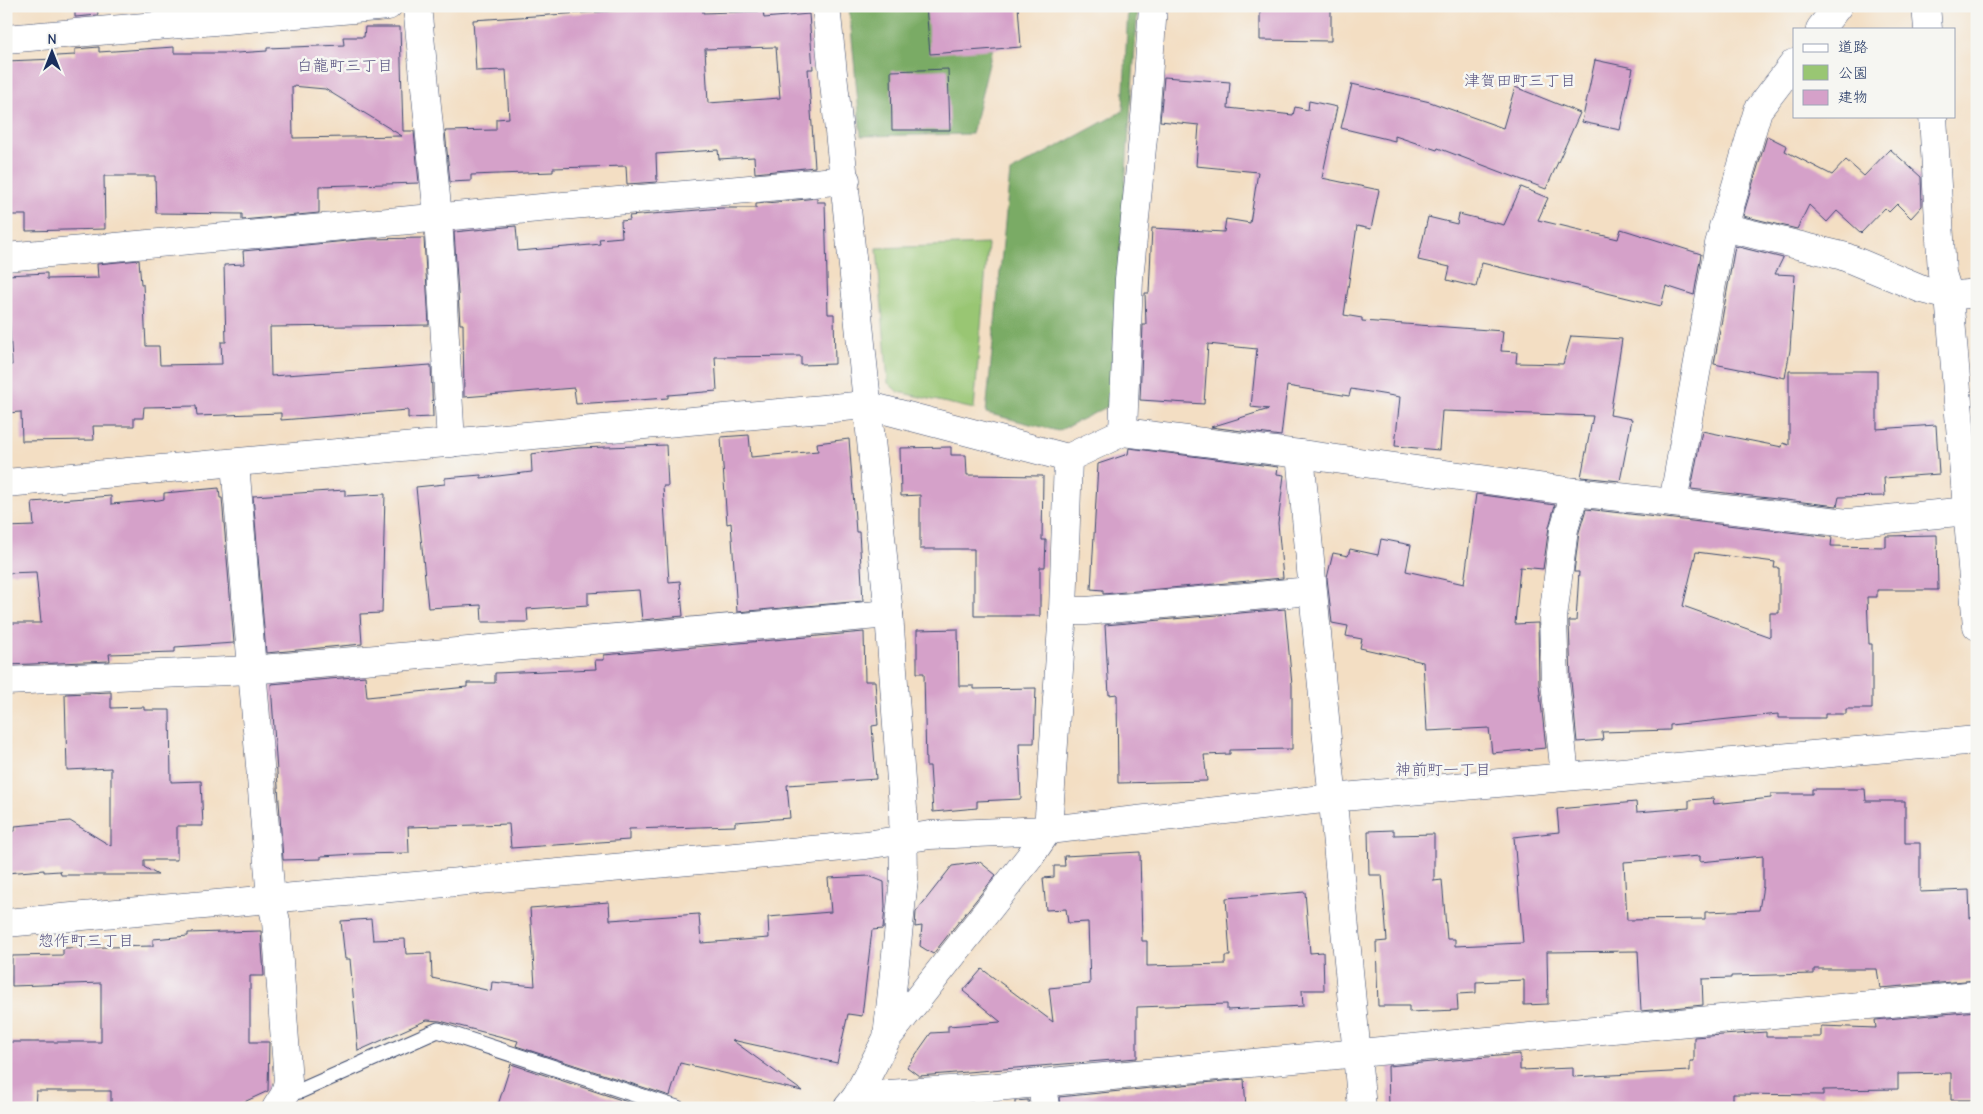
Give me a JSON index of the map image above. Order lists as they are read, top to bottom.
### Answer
{
  "districts": [
    "白龍町三丁目",
    "津賀田町三丁目",
    "神前町一丁目",
    "惣作町三丁目"
  ],
  "legend": ["道路", "公園", "建物"],
  "north": "top"
}
